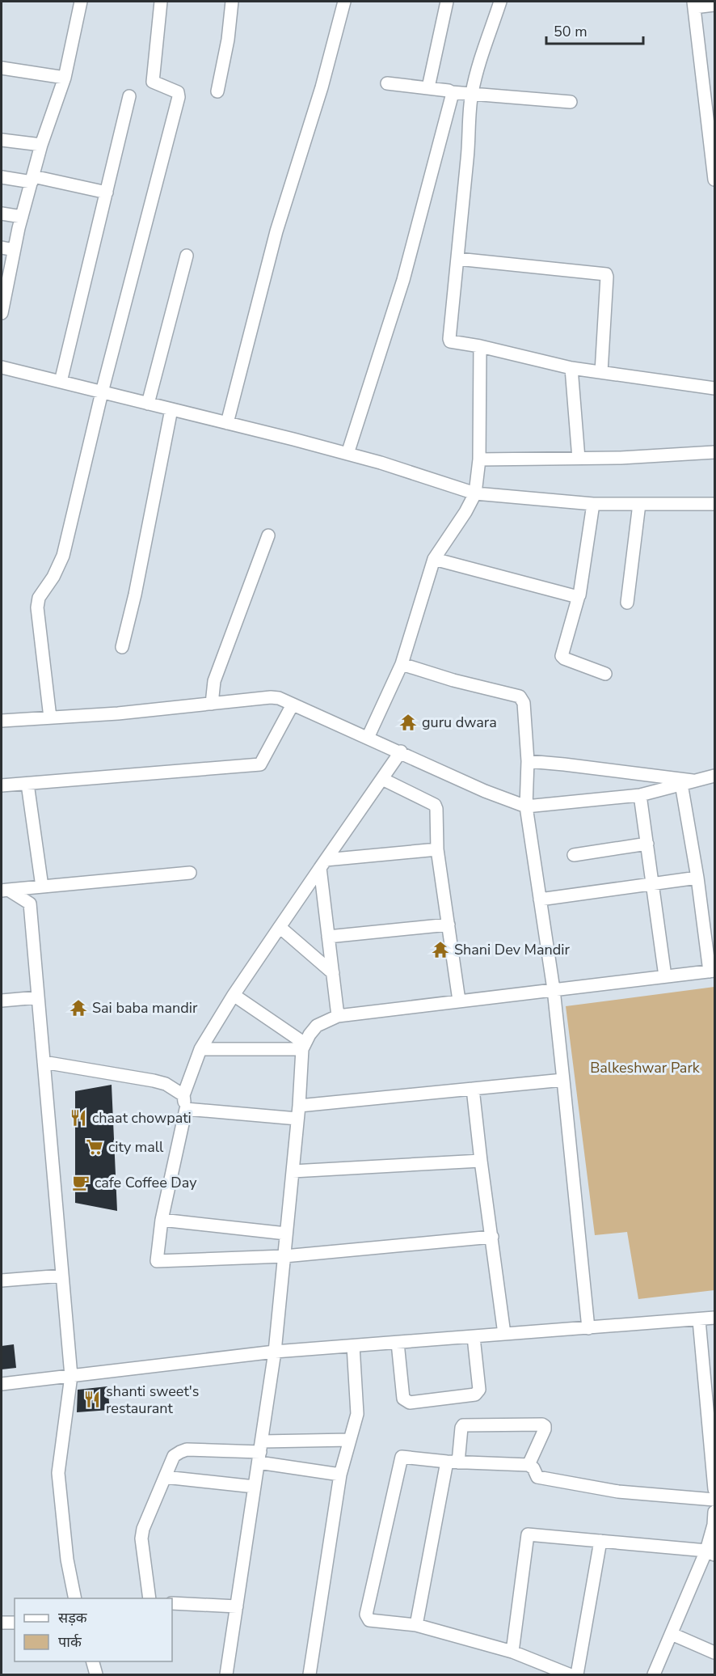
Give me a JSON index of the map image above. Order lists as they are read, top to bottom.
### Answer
{
  "parks": ["Balkeshwar Park"],
  "places": {
    "temple": ["guru dwara", "Shani Dev Mandir", "Sai baba mandir"],
    "restaurant": ["chaat chowpati", "shanti sweet's restaurant"],
    "supermarket": ["city mall"],
    "cafe": ["cafe Coffee Day"]
  },
  "legend": ["सड़क", "पार्क"],
  "scale_bar": "50 m"
}
